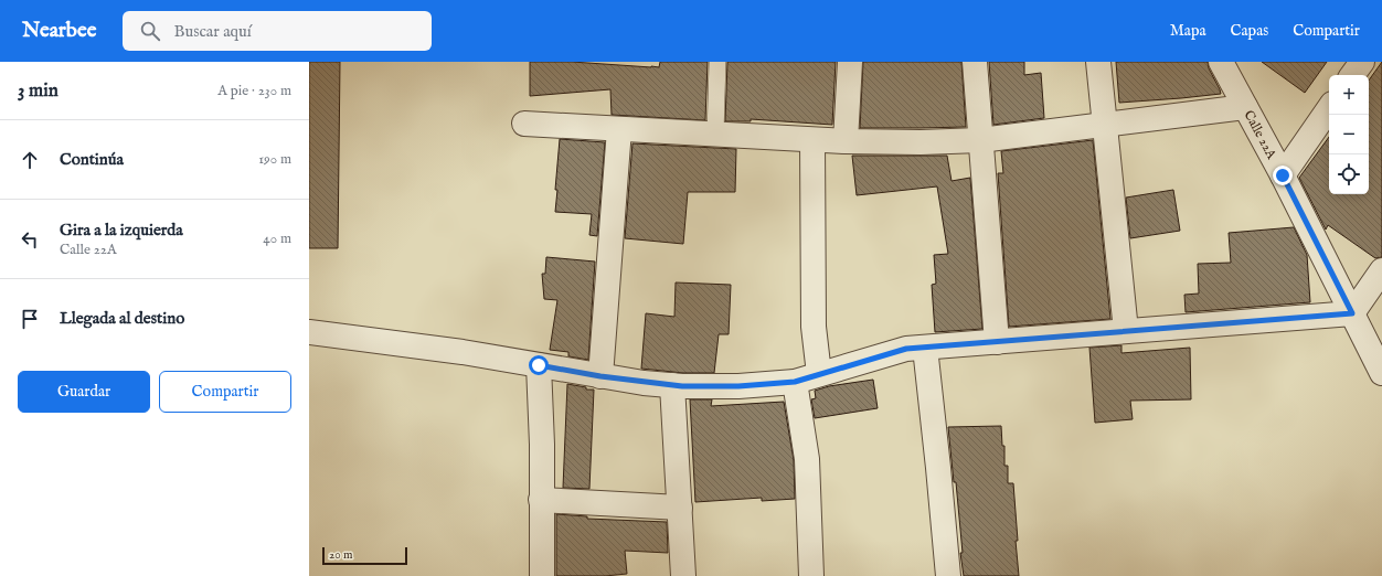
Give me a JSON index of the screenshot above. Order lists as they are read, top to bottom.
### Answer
{
  "streets": {
    "street": ["Calle 22A"]
  },
  "scale_bar": "20 m",
  "page": {
    "header": "Nearbee",
    "search": "Buscar aquí",
    "nav": ["Mapa", "Capas", "Compartir"],
    "heading": ["3 min", "A pie · 230 m"],
    "map_buttons": ["+", "−"],
    "list": [
      ["Continúa", "190 m"],
      ["Gira a la izquierda", "Calle 22A", "40 m"],
      "Llegada al destino"
    ],
    "buttons": ["Guardar", "Compartir"],
    "scale": "20 m"
  }
}
